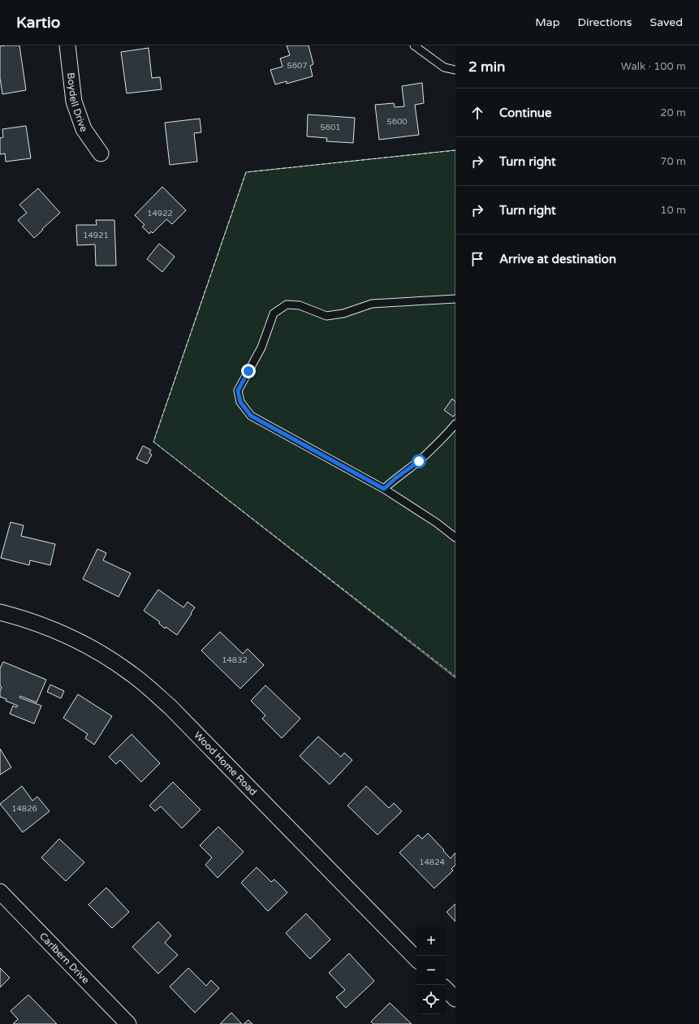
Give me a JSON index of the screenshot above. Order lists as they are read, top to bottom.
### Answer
{
  "streets": {
    "street": ["Boydell Drive", "Wood Home Road", "Carlbern Drive"]
  },
  "house_numbers": [
    "5607",
    "5600",
    "5601",
    "14922",
    "14921",
    "14832",
    "14826",
    "14824"
  ],
  "page": {
    "header": "Kartio",
    "nav": ["Map", "Directions", "Saved"],
    "heading": ["2 min", "Walk · 100 m"],
    "list": [
      ["Continue", "20 m"],
      ["Turn right", "70 m"],
      ["Turn right", "10 m"],
      "Arrive at destination"
    ],
    "map_buttons": ["+", "−"]
  }
}
